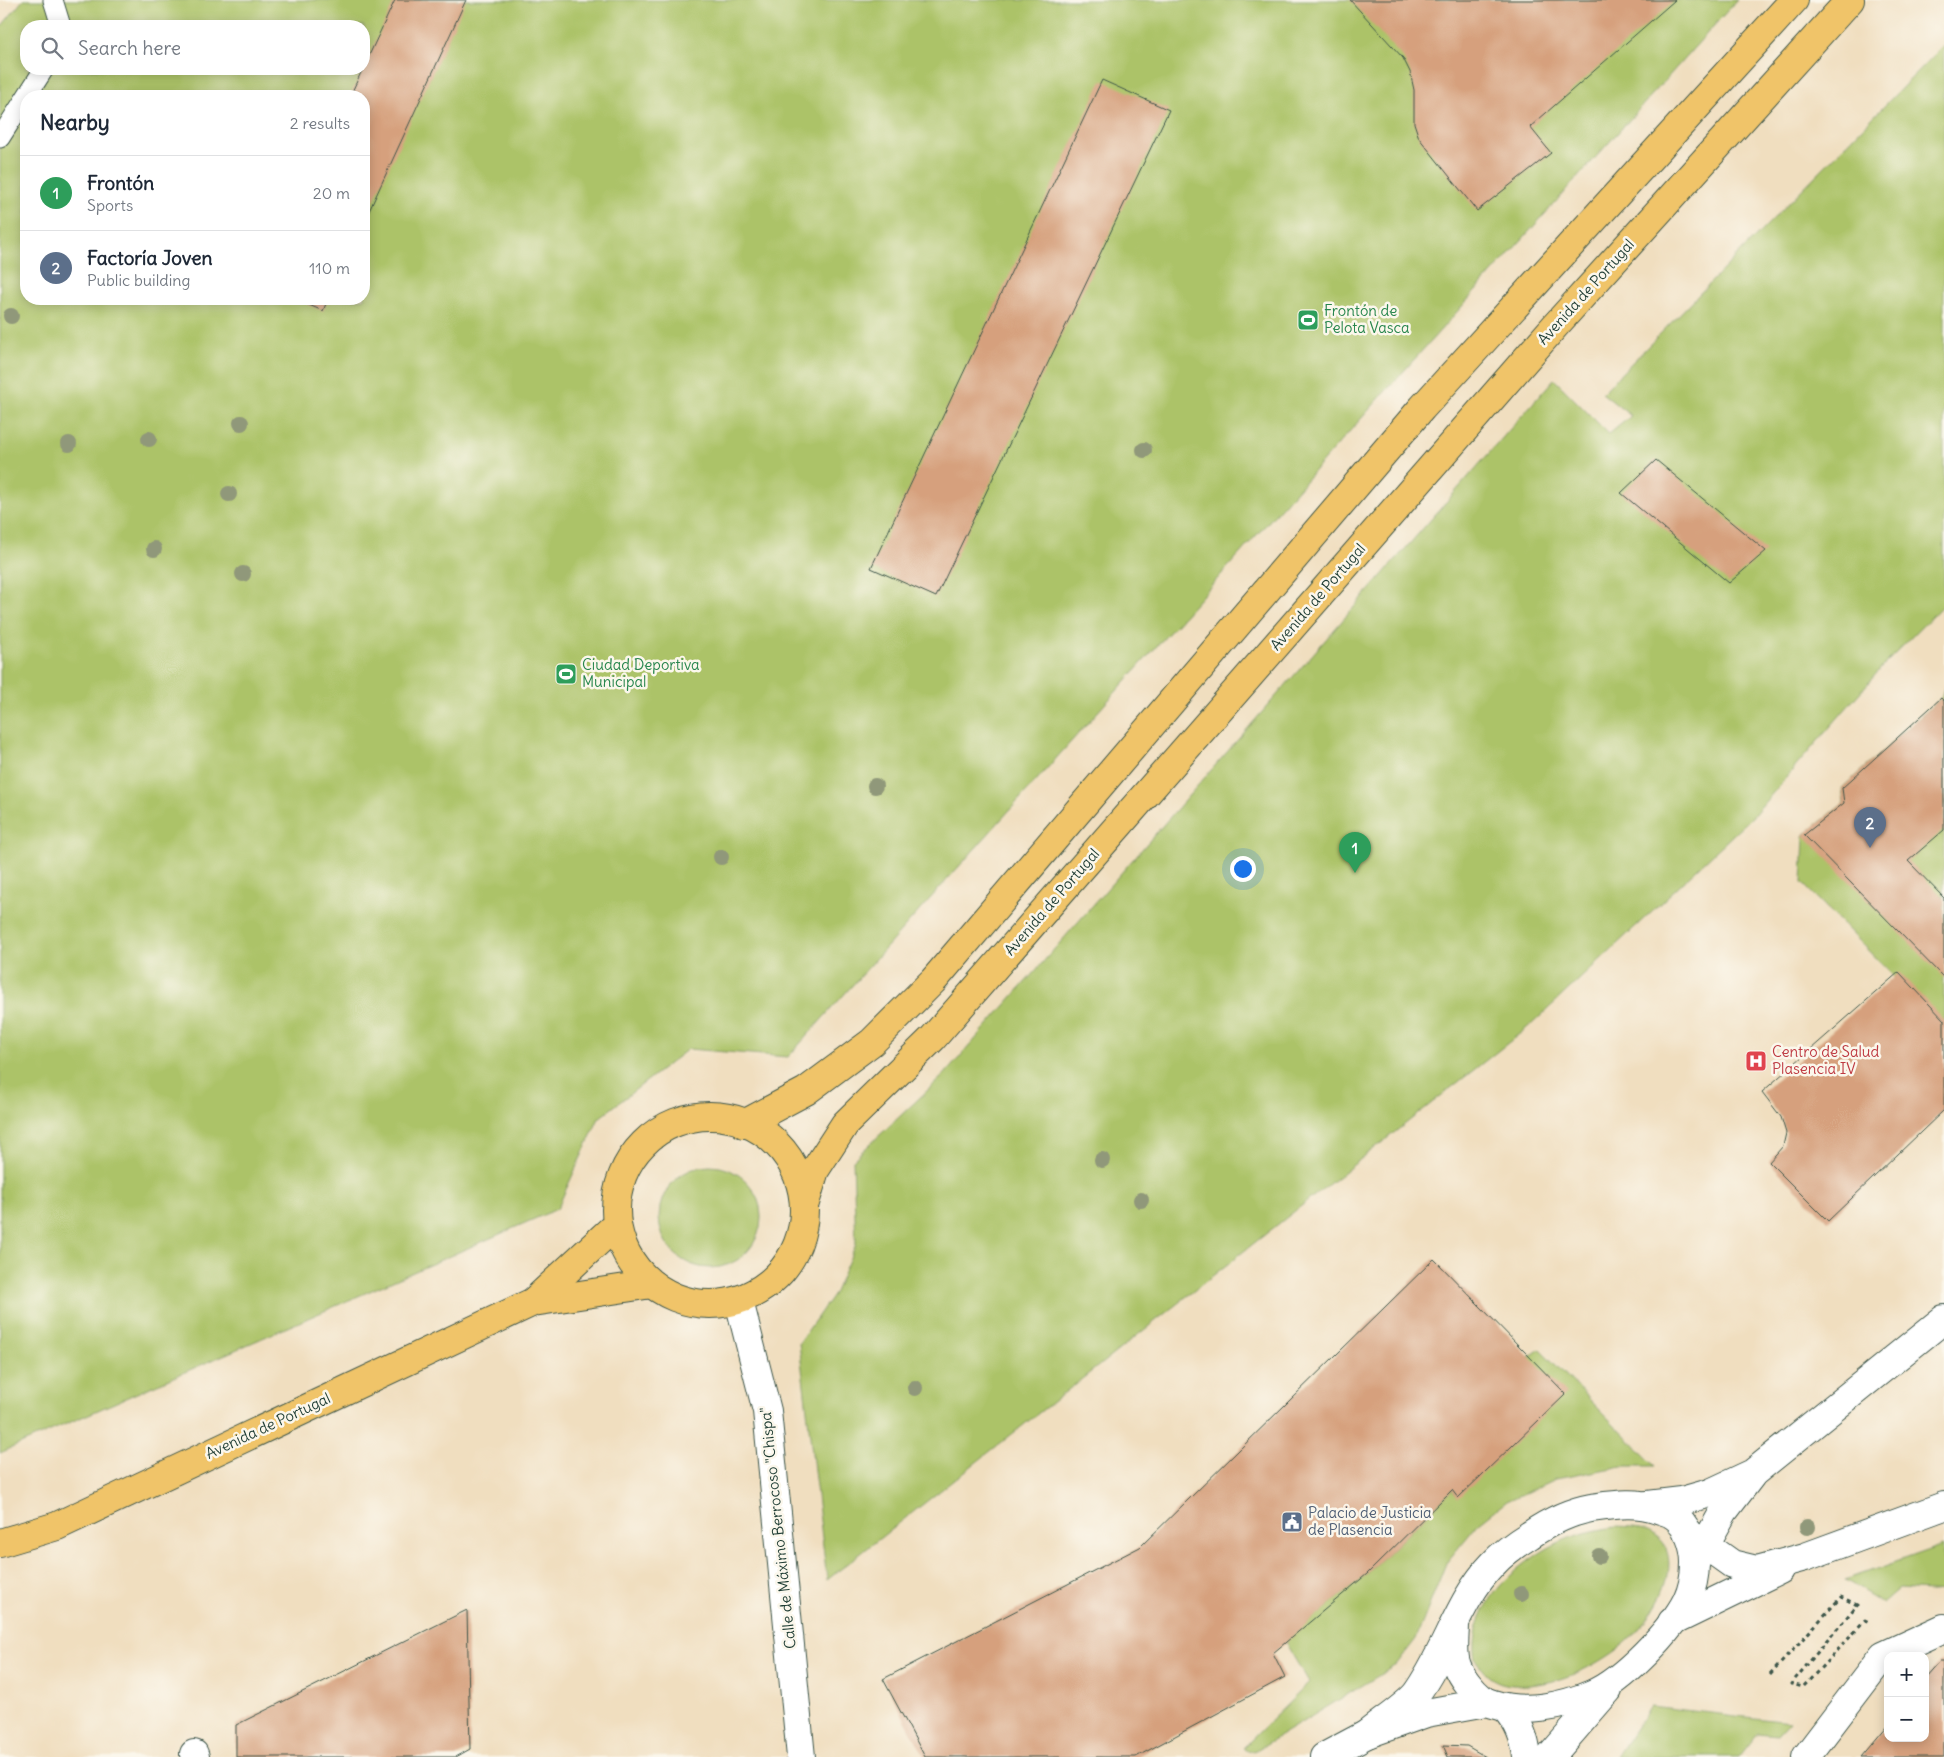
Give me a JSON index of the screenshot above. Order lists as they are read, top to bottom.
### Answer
{
  "streets": {
    "main road": ["Avenida de Portugal"],
    "street": ["Calle de Máximo Berrocoso \"Chispa\""]
  },
  "places": {
    "sports": ["Frontón de Pelota Vasca", "Ciudad Deportiva Municipal"],
    "hospital": ["Centro de Salud Plasencia IV"],
    "public building": ["Palacio de Justicia de Plasencia"]
  },
  "page": {
    "search": "Search here",
    "heading": ["Nearby", "2 results"],
    "list": [
      {
        "mark": "1",
        "name": "Frontón",
        "note": "Sports",
        "value": "20 m"
      },
      {
        "mark": "2",
        "name": "Factoría Joven",
        "note": "Public building",
        "value": "110 m"
      }
    ],
    "pins": ["2", "1"],
    "map_buttons": ["+", "−"]
  }
}
